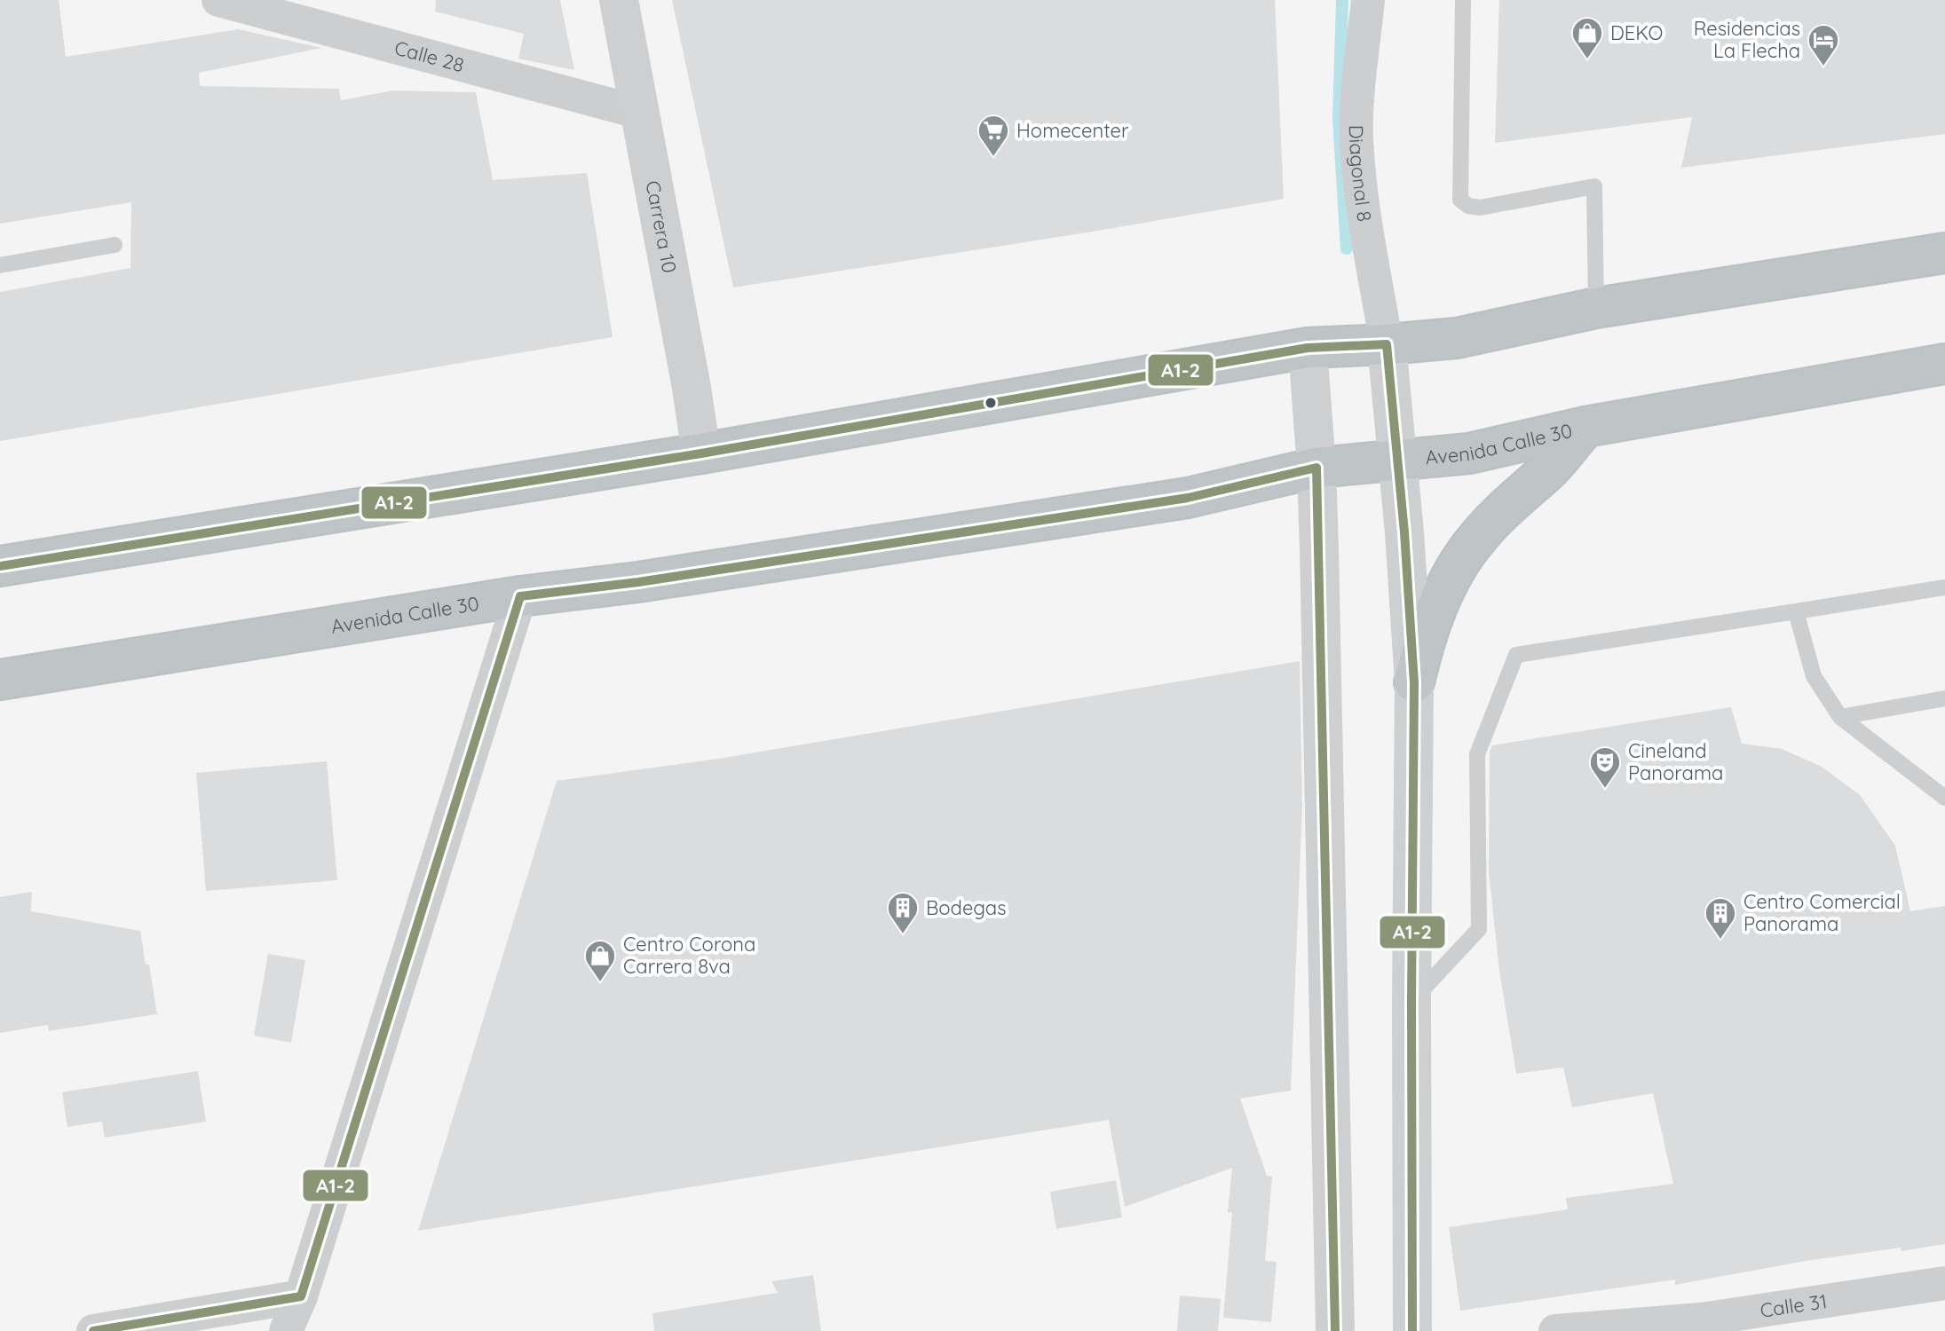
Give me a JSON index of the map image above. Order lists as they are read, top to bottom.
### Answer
{
  "streets": {
    "highway": ["Avenida Calle 30"],
    "street": [
      "Calle 28",
      "Diagonal 8",
      "Carrera 10",
      "Calle 31"
    ]
  },
  "crossings": [
    ["Calle 28", "Carrera 10"]
  ],
  "places": {
    "shop": ["DEKO", "Centro Corona Carrera 8va"],
    "hotel": ["Residencias La Flecha"],
    "supermarket": ["Homecenter"],
    "theatre": ["Cineland Panorama"],
    "building": ["Bodegas", "Centro Comercial Panorama"]
  },
  "lines": ["transit line A1-2"]
}
